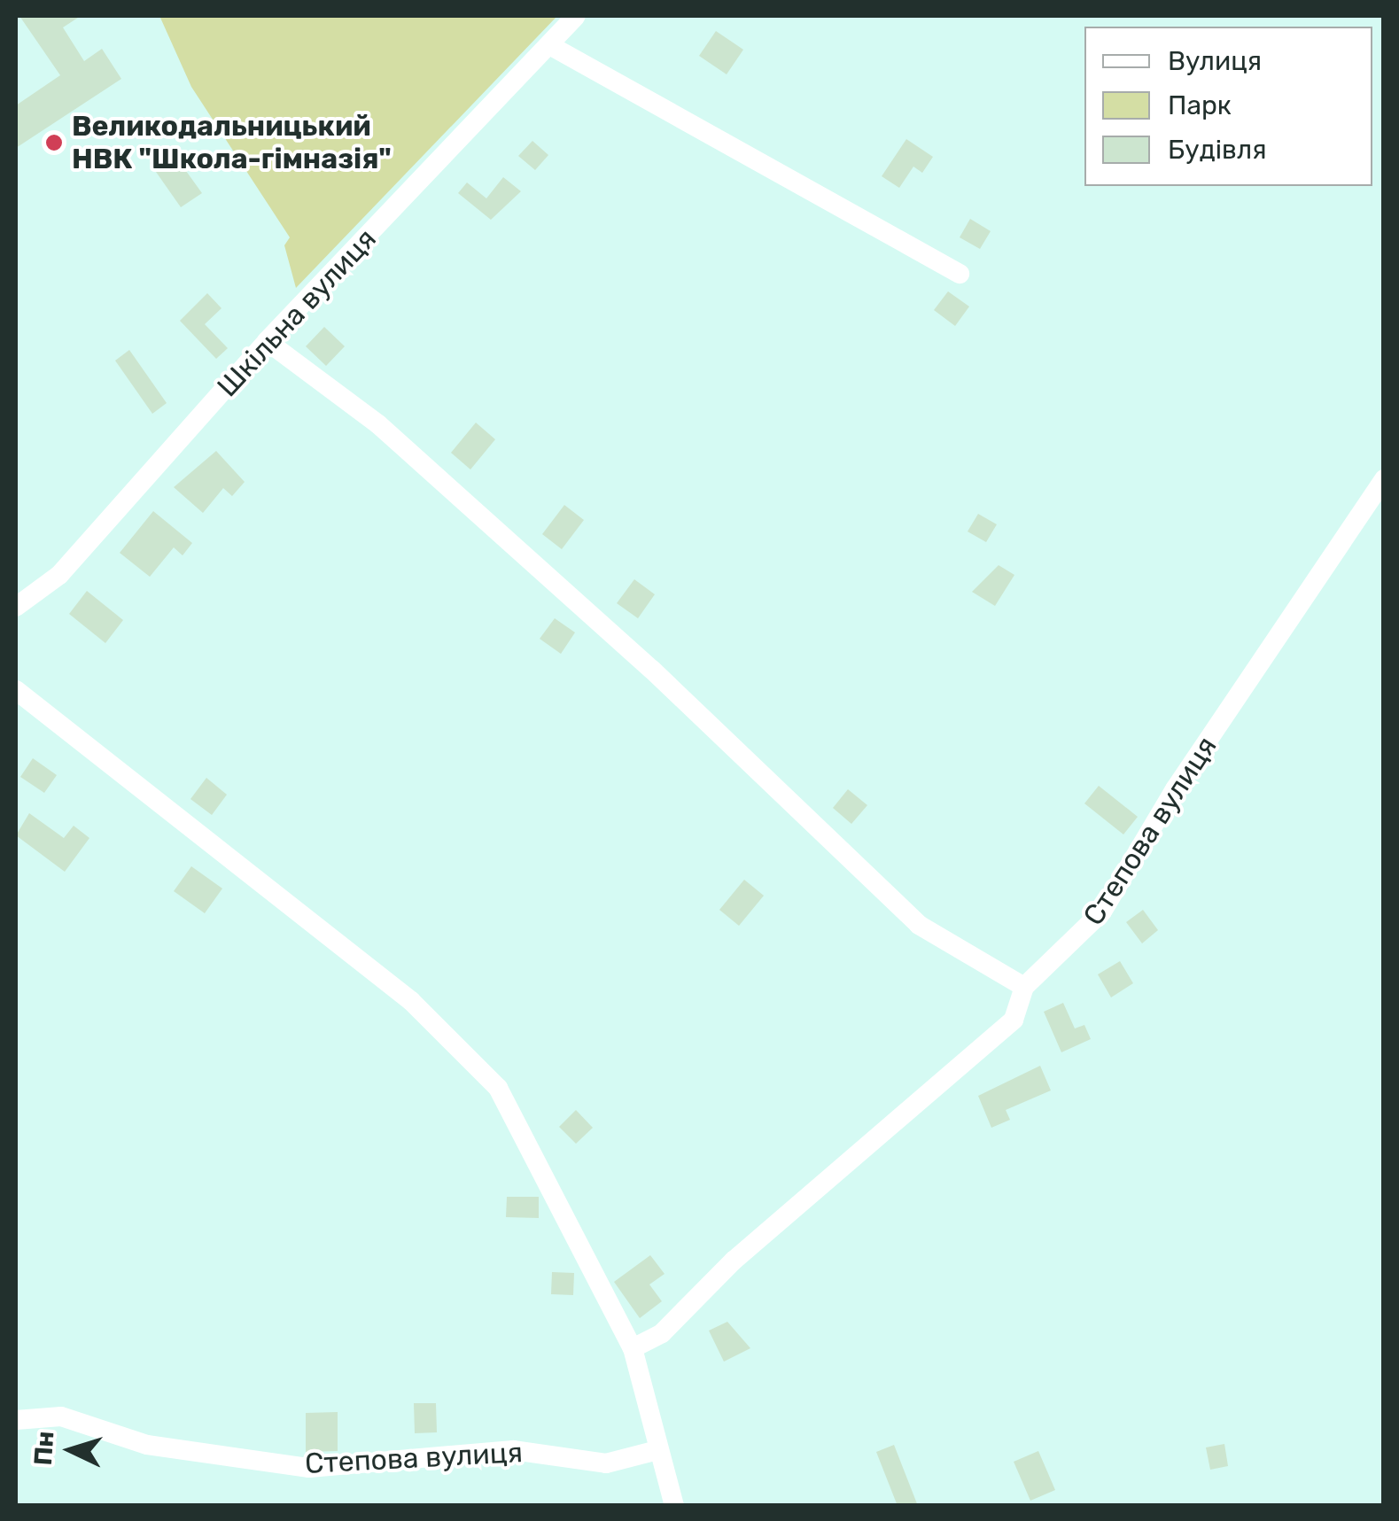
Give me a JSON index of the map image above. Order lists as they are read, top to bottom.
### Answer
{
  "streets": {
    "street": ["Шкільна вулиця", "Степова вулиця"]
  },
  "places": ["Великодальницький НВК \"Школа-гімназія\""],
  "legend": ["Вулиця", "Парк", "Будівля"],
  "north": "left"
}
